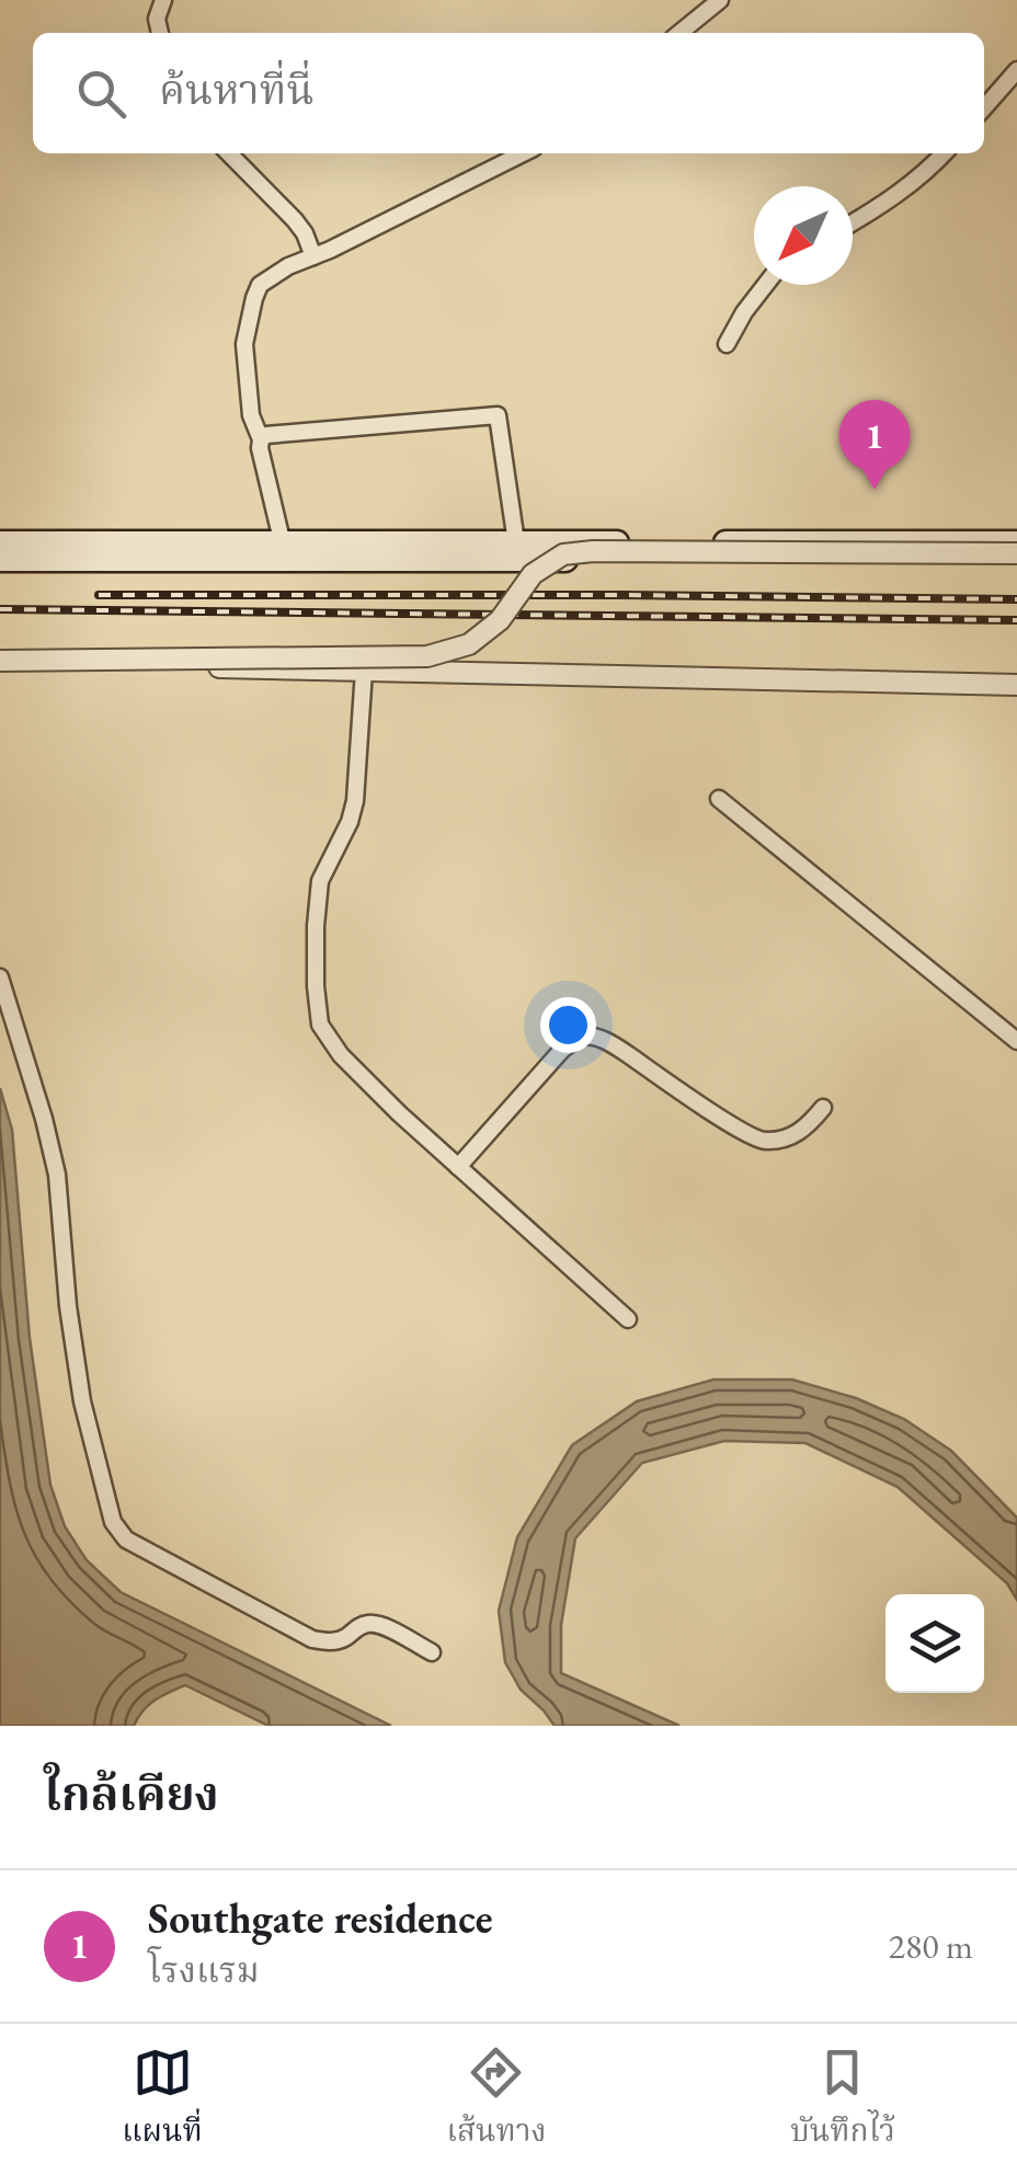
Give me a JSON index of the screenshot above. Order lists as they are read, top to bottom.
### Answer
{
  "north": "bottom left",
  "page": {
    "search": "ค้นหาที่นี่",
    "pins": "1",
    "heading": "ใกล้เคียง",
    "list": [
      {
        "mark": "1",
        "name": "Southgate residence",
        "note": "โรงแรม",
        "value": "280 m"
      }
    ],
    "nav": ["แผนที่", "เส้นทาง", "บันทึกไว้"]
  }
}
